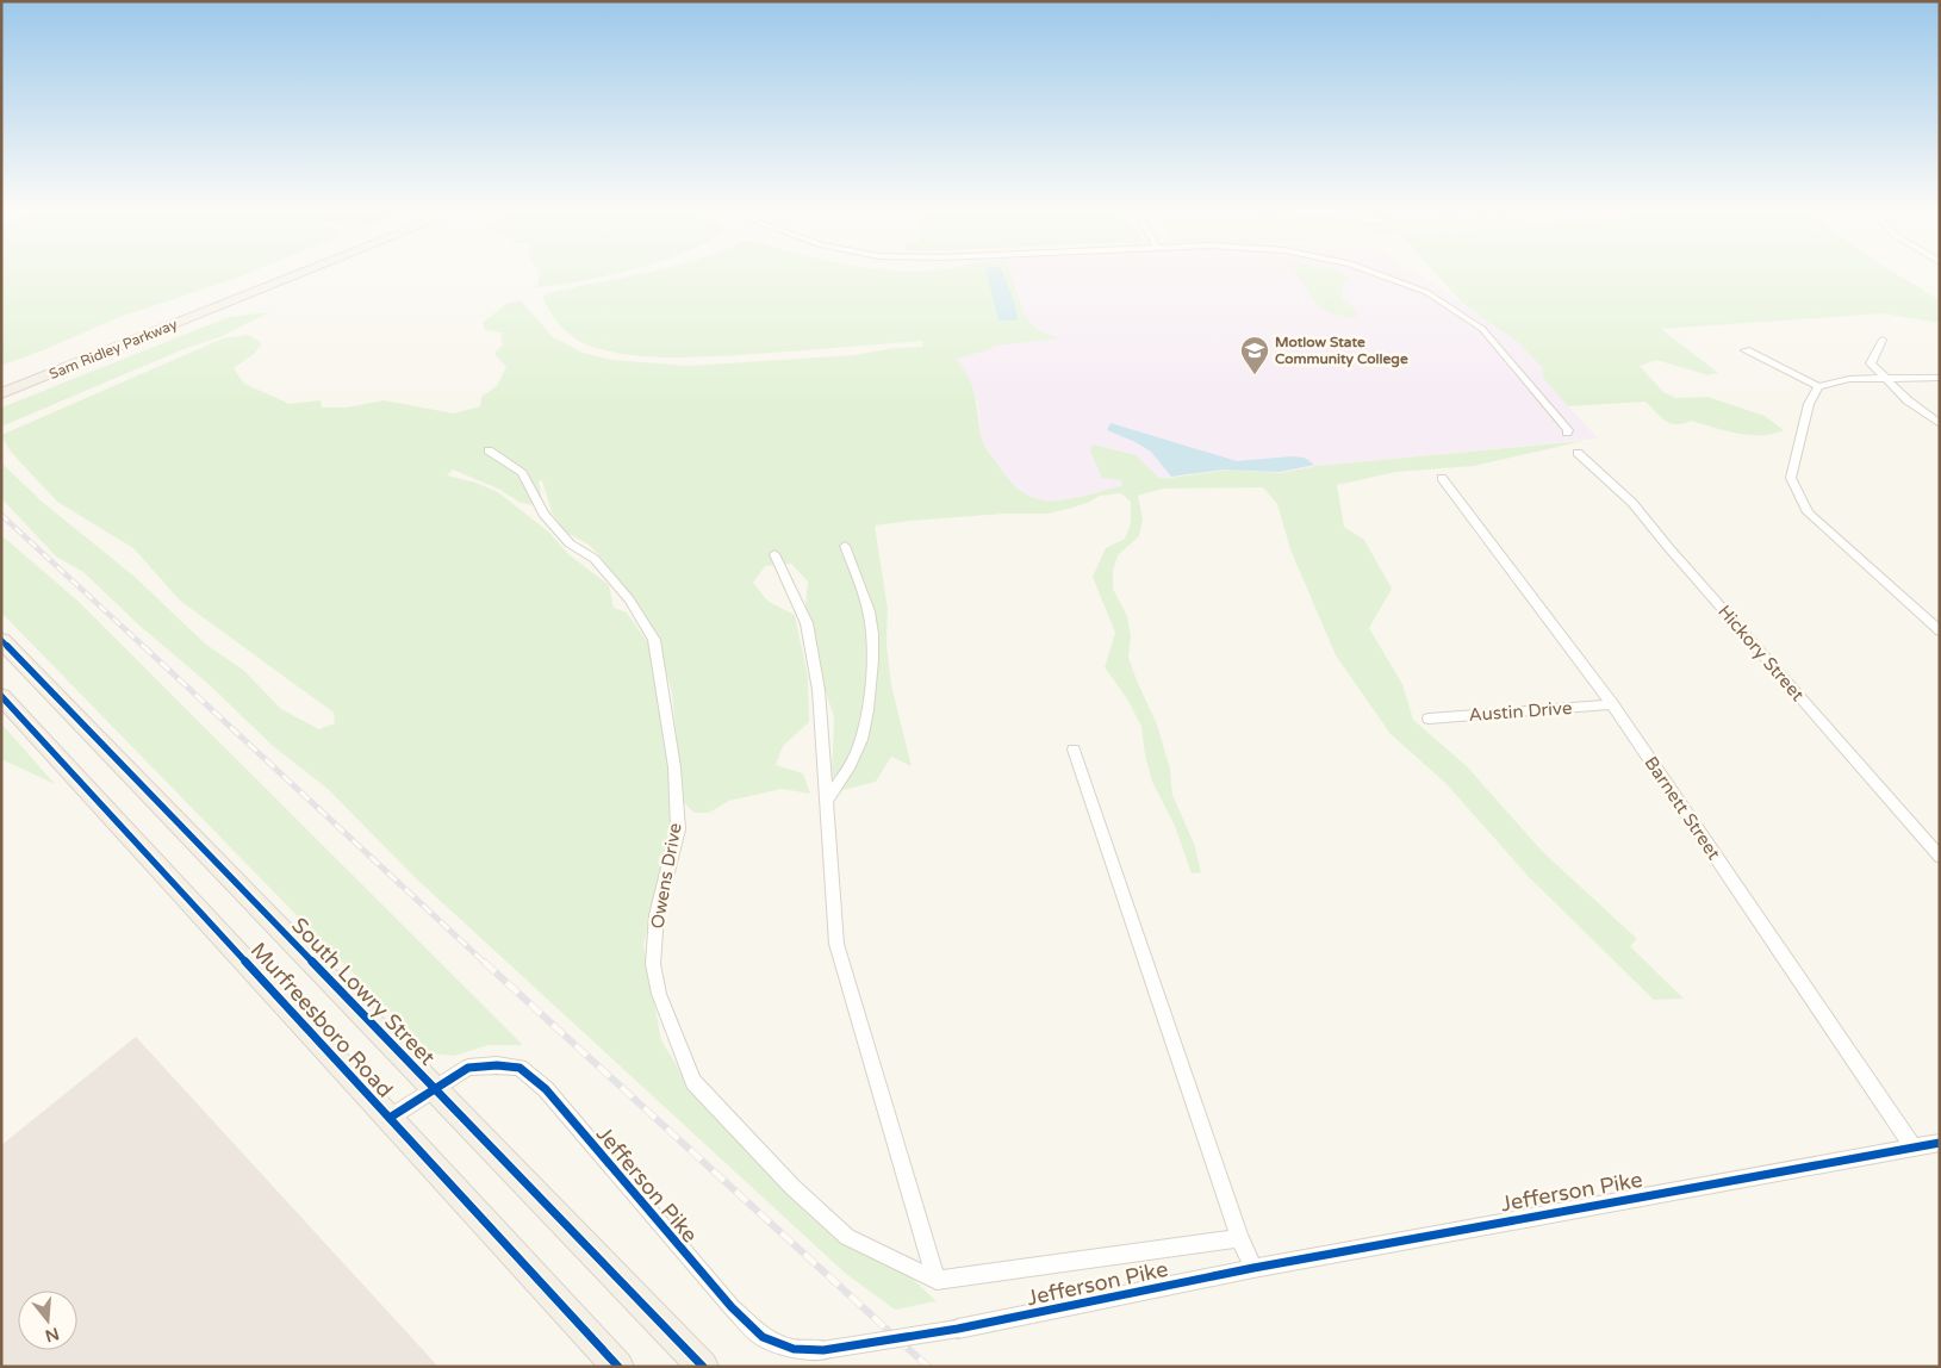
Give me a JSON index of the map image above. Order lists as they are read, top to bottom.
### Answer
{
  "streets": {
    "main road": ["Sam Ridley Parkway", "South Lowry Street", "Murfreesboro Road"],
    "street": [
      "Hickory Street",
      "Austin Drive",
      "Barnett Street",
      "Owens Drive",
      "Jefferson Pike"
    ]
  },
  "crossings": [
    ["Austin Drive", "Barnett Street"],
    ["Barnett Street", "Jefferson Pike"],
    ["South Lowry Street", "Jefferson Pike"],
    ["Murfreesboro Road", "Jefferson Pike"]
  ],
  "places": {
    "school or university": ["Motlow State Community College"]
  },
  "north": "bottom"
}
